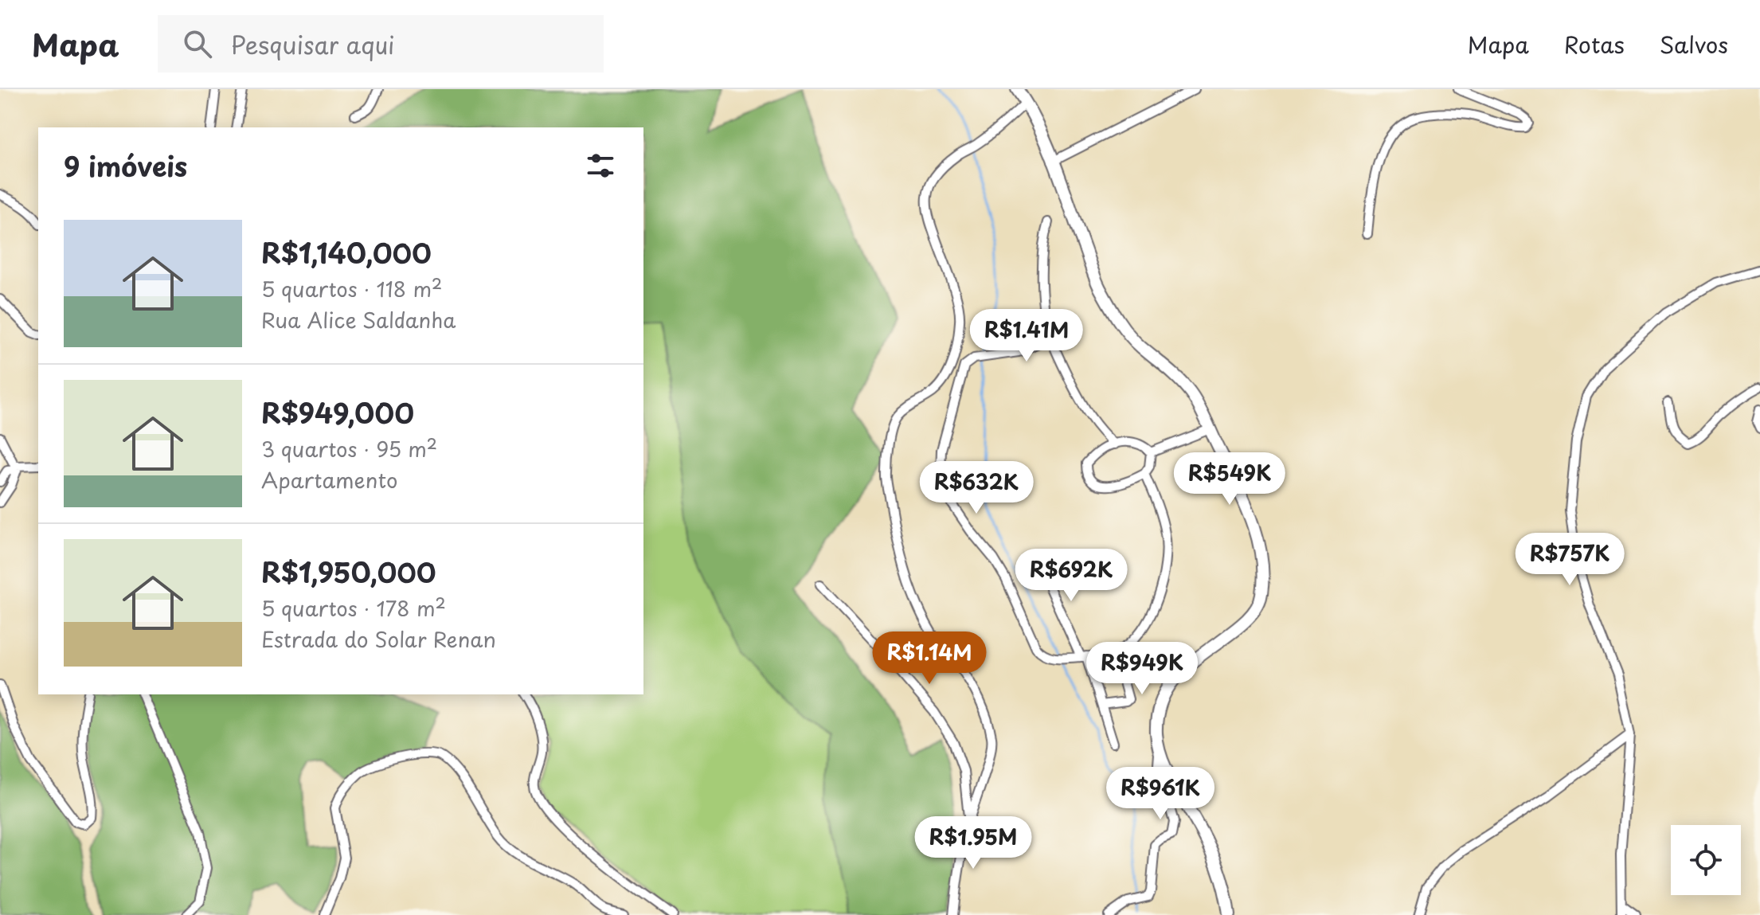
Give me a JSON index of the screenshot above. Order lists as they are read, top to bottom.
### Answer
{
  "page": {
    "header": "Mapa",
    "search": "Pesquisar aqui",
    "nav": ["Mapa", "Rotas", "Salvos"],
    "heading": "9 imóveis",
    "list": [
      {
        "name": "R$1,140,000",
        "note": "5 quartos · 118 m² · Rua Alice Saldanha"
      },
      {
        "name": "R$949,000",
        "note": "3 quartos · 95 m² · Apartamento"
      },
      {
        "name": "R$1,950,000",
        "note": "5 quartos · 178 m² · Estrada do Solar Renan"
      }
    ],
    "price": [
      "R$1.41M",
      "R$549K",
      "R$632K",
      "R$757K",
      "R$692K",
      "R$1.14M",
      "R$949K",
      "R$961K",
      "R$1.95M"
    ]
  }
}
